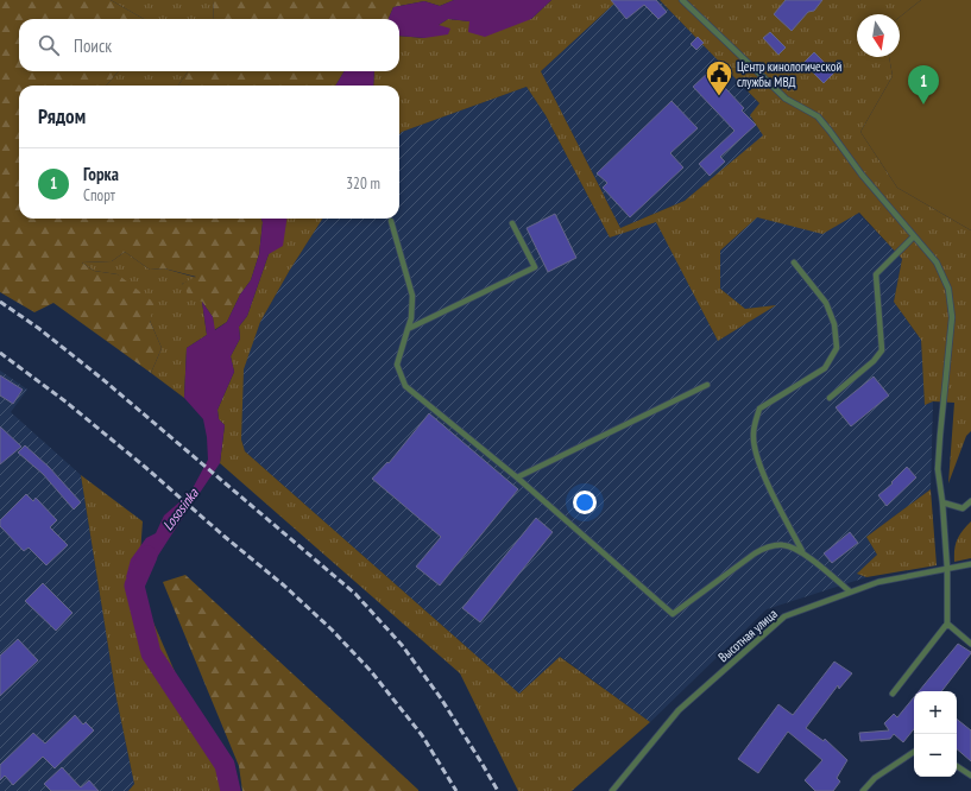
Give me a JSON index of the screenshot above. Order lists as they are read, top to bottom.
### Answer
{
  "streets": {
    "lane": ["Высотная улица"]
  },
  "water": ["Lososinka"],
  "places": {
    "public building": ["Центр кинологической службы МВД"]
  },
  "north": "bottom",
  "page": {
    "search": "Поиск",
    "pins": "1",
    "heading": "Рядом",
    "list": [
      {
        "mark": "1",
        "name": "Горка",
        "note": "Спорт",
        "value": "320 m"
      }
    ],
    "map_buttons": ["+", "−"]
  }
}
